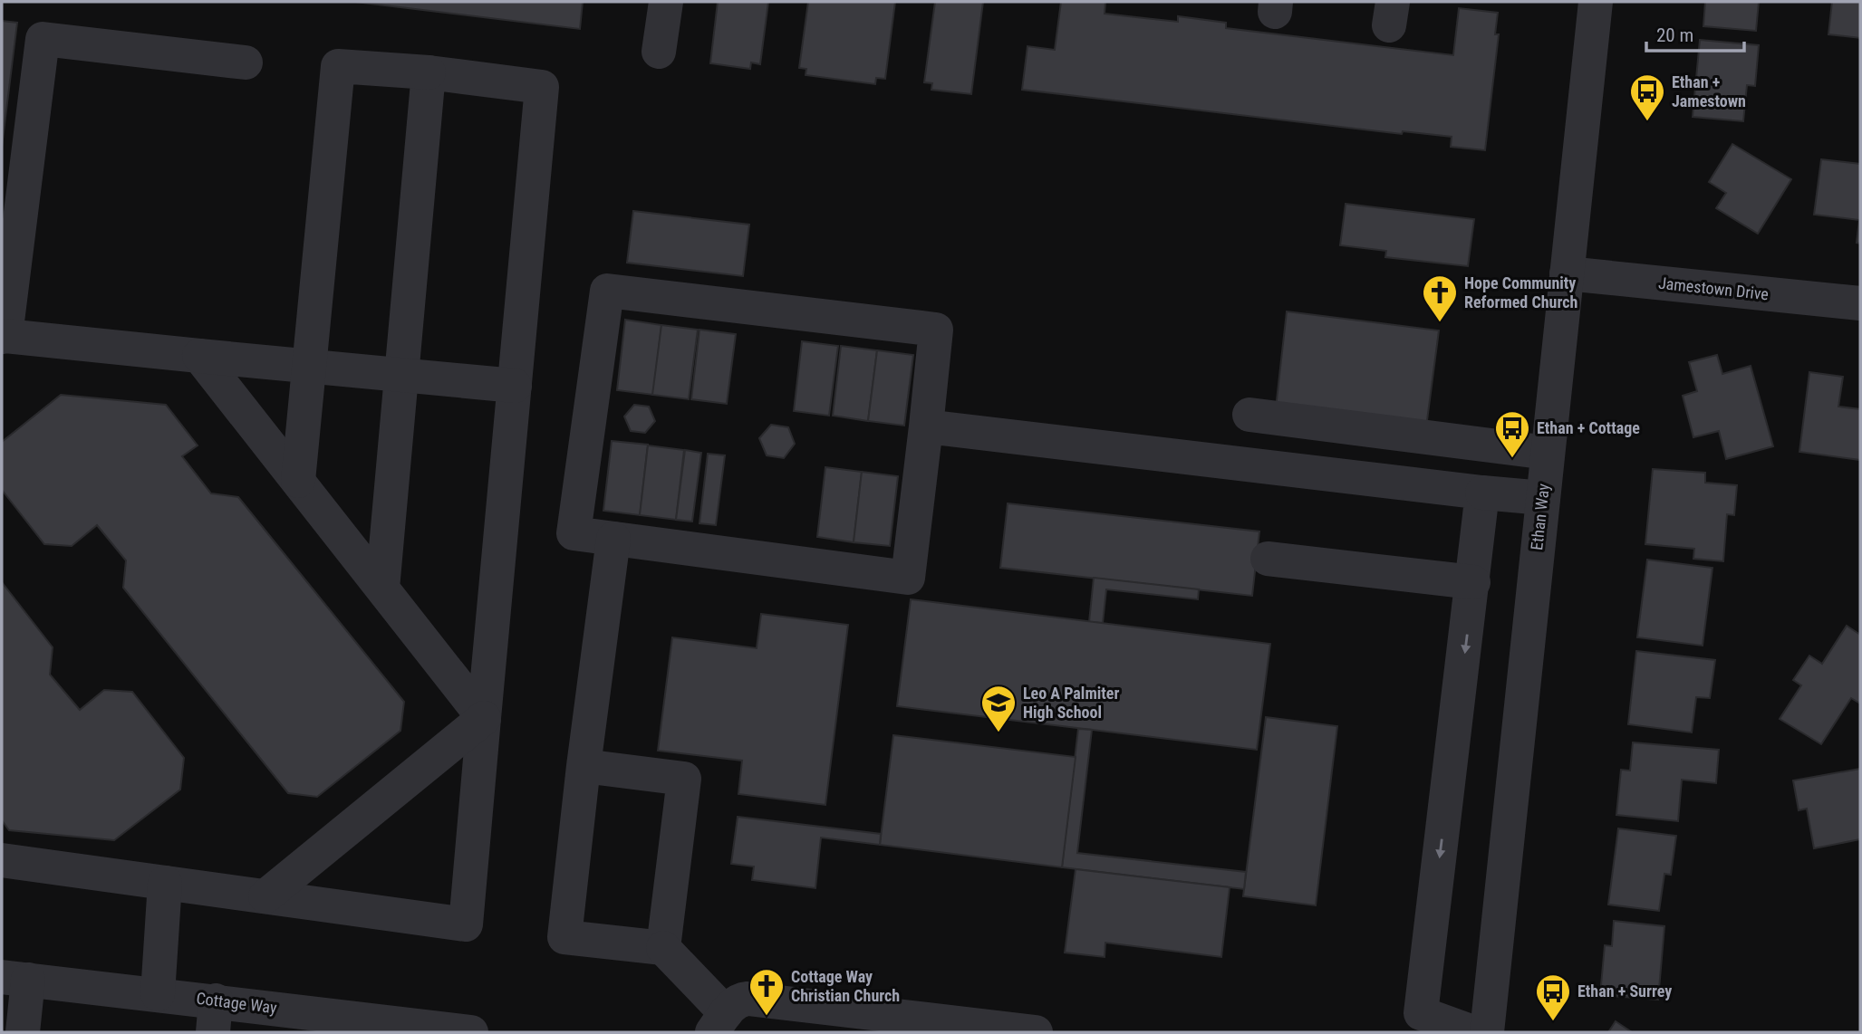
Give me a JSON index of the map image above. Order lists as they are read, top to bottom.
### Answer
{
  "streets": {
    "street": ["Jamestown Drive", "Ethan Way", "Cottage Way"]
  },
  "crossings": [
    ["Jamestown Drive", "Ethan Way"]
  ],
  "places": {
    "bus stop": ["Ethan + Jamestown", "Ethan + Cottage", "Ethan + Surrey"],
    "church": ["Hope Community Reformed Church", "Cottage Way Christian Church"],
    "school or university": ["Leo A Palmiter High School"]
  },
  "scale_bar": "20 m"
}
